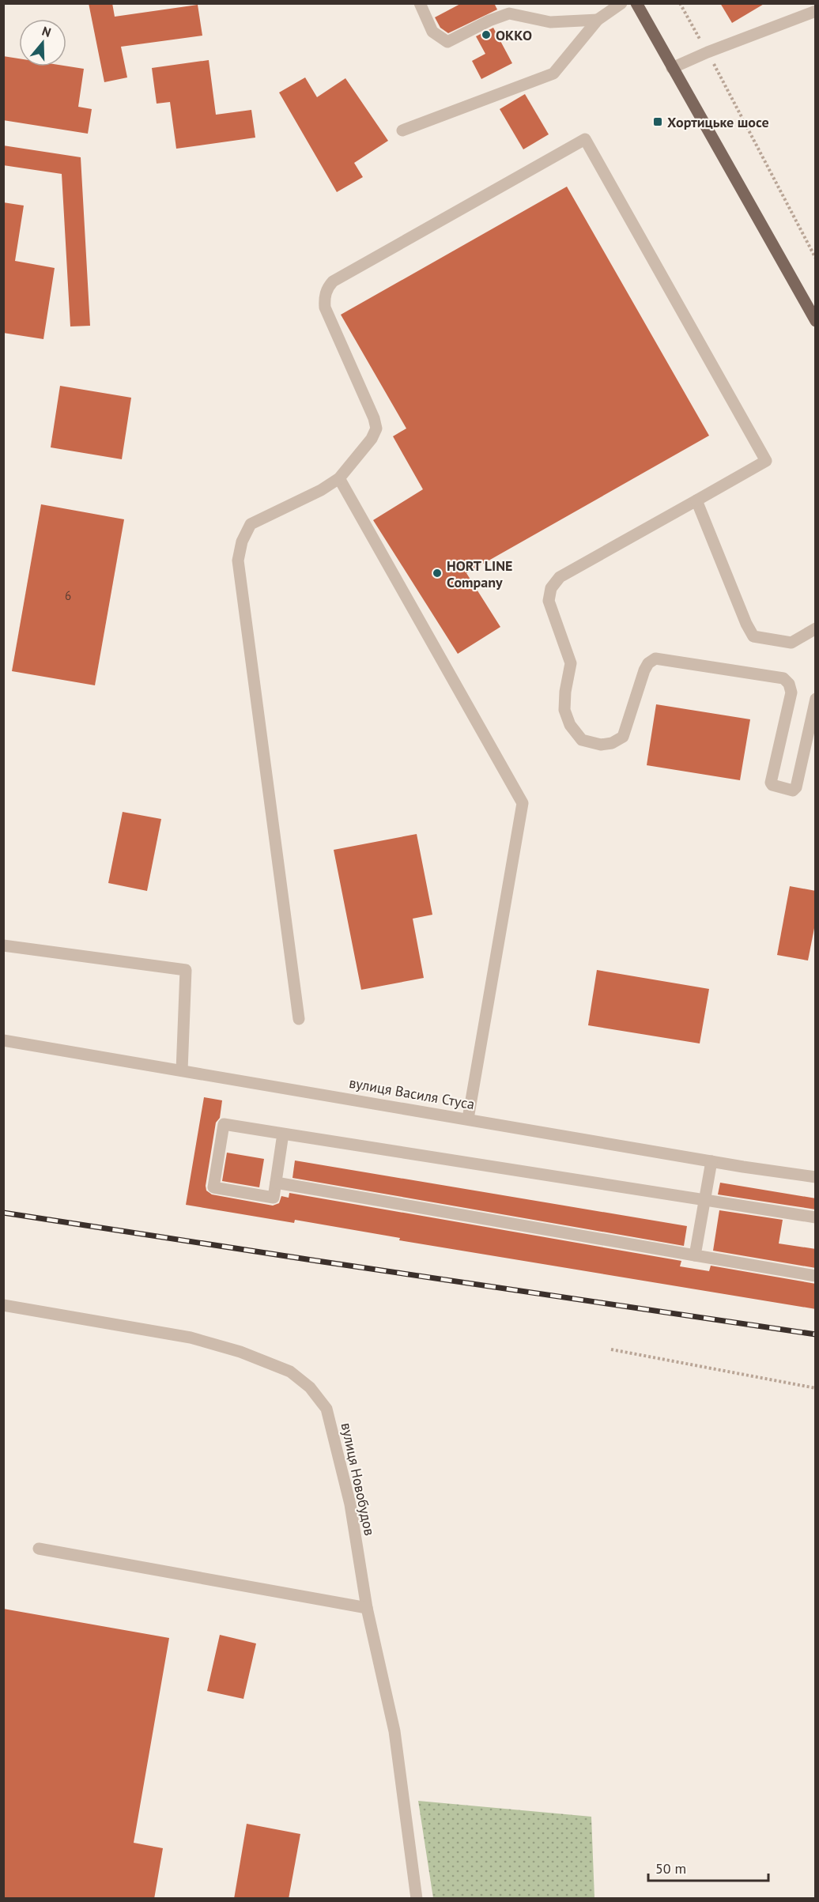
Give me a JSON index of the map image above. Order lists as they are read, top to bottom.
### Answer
{
  "streets": {
    "street": ["вулиця Василя Стуса", "вулиця Новобудов"]
  },
  "places": {
    "other": ["ОККО", "HORT LINE Company"],
    "transit": ["Хортицьке шосе"]
  },
  "house_numbers": ["6"],
  "scale_bar": "50 m",
  "north": "top"
}
